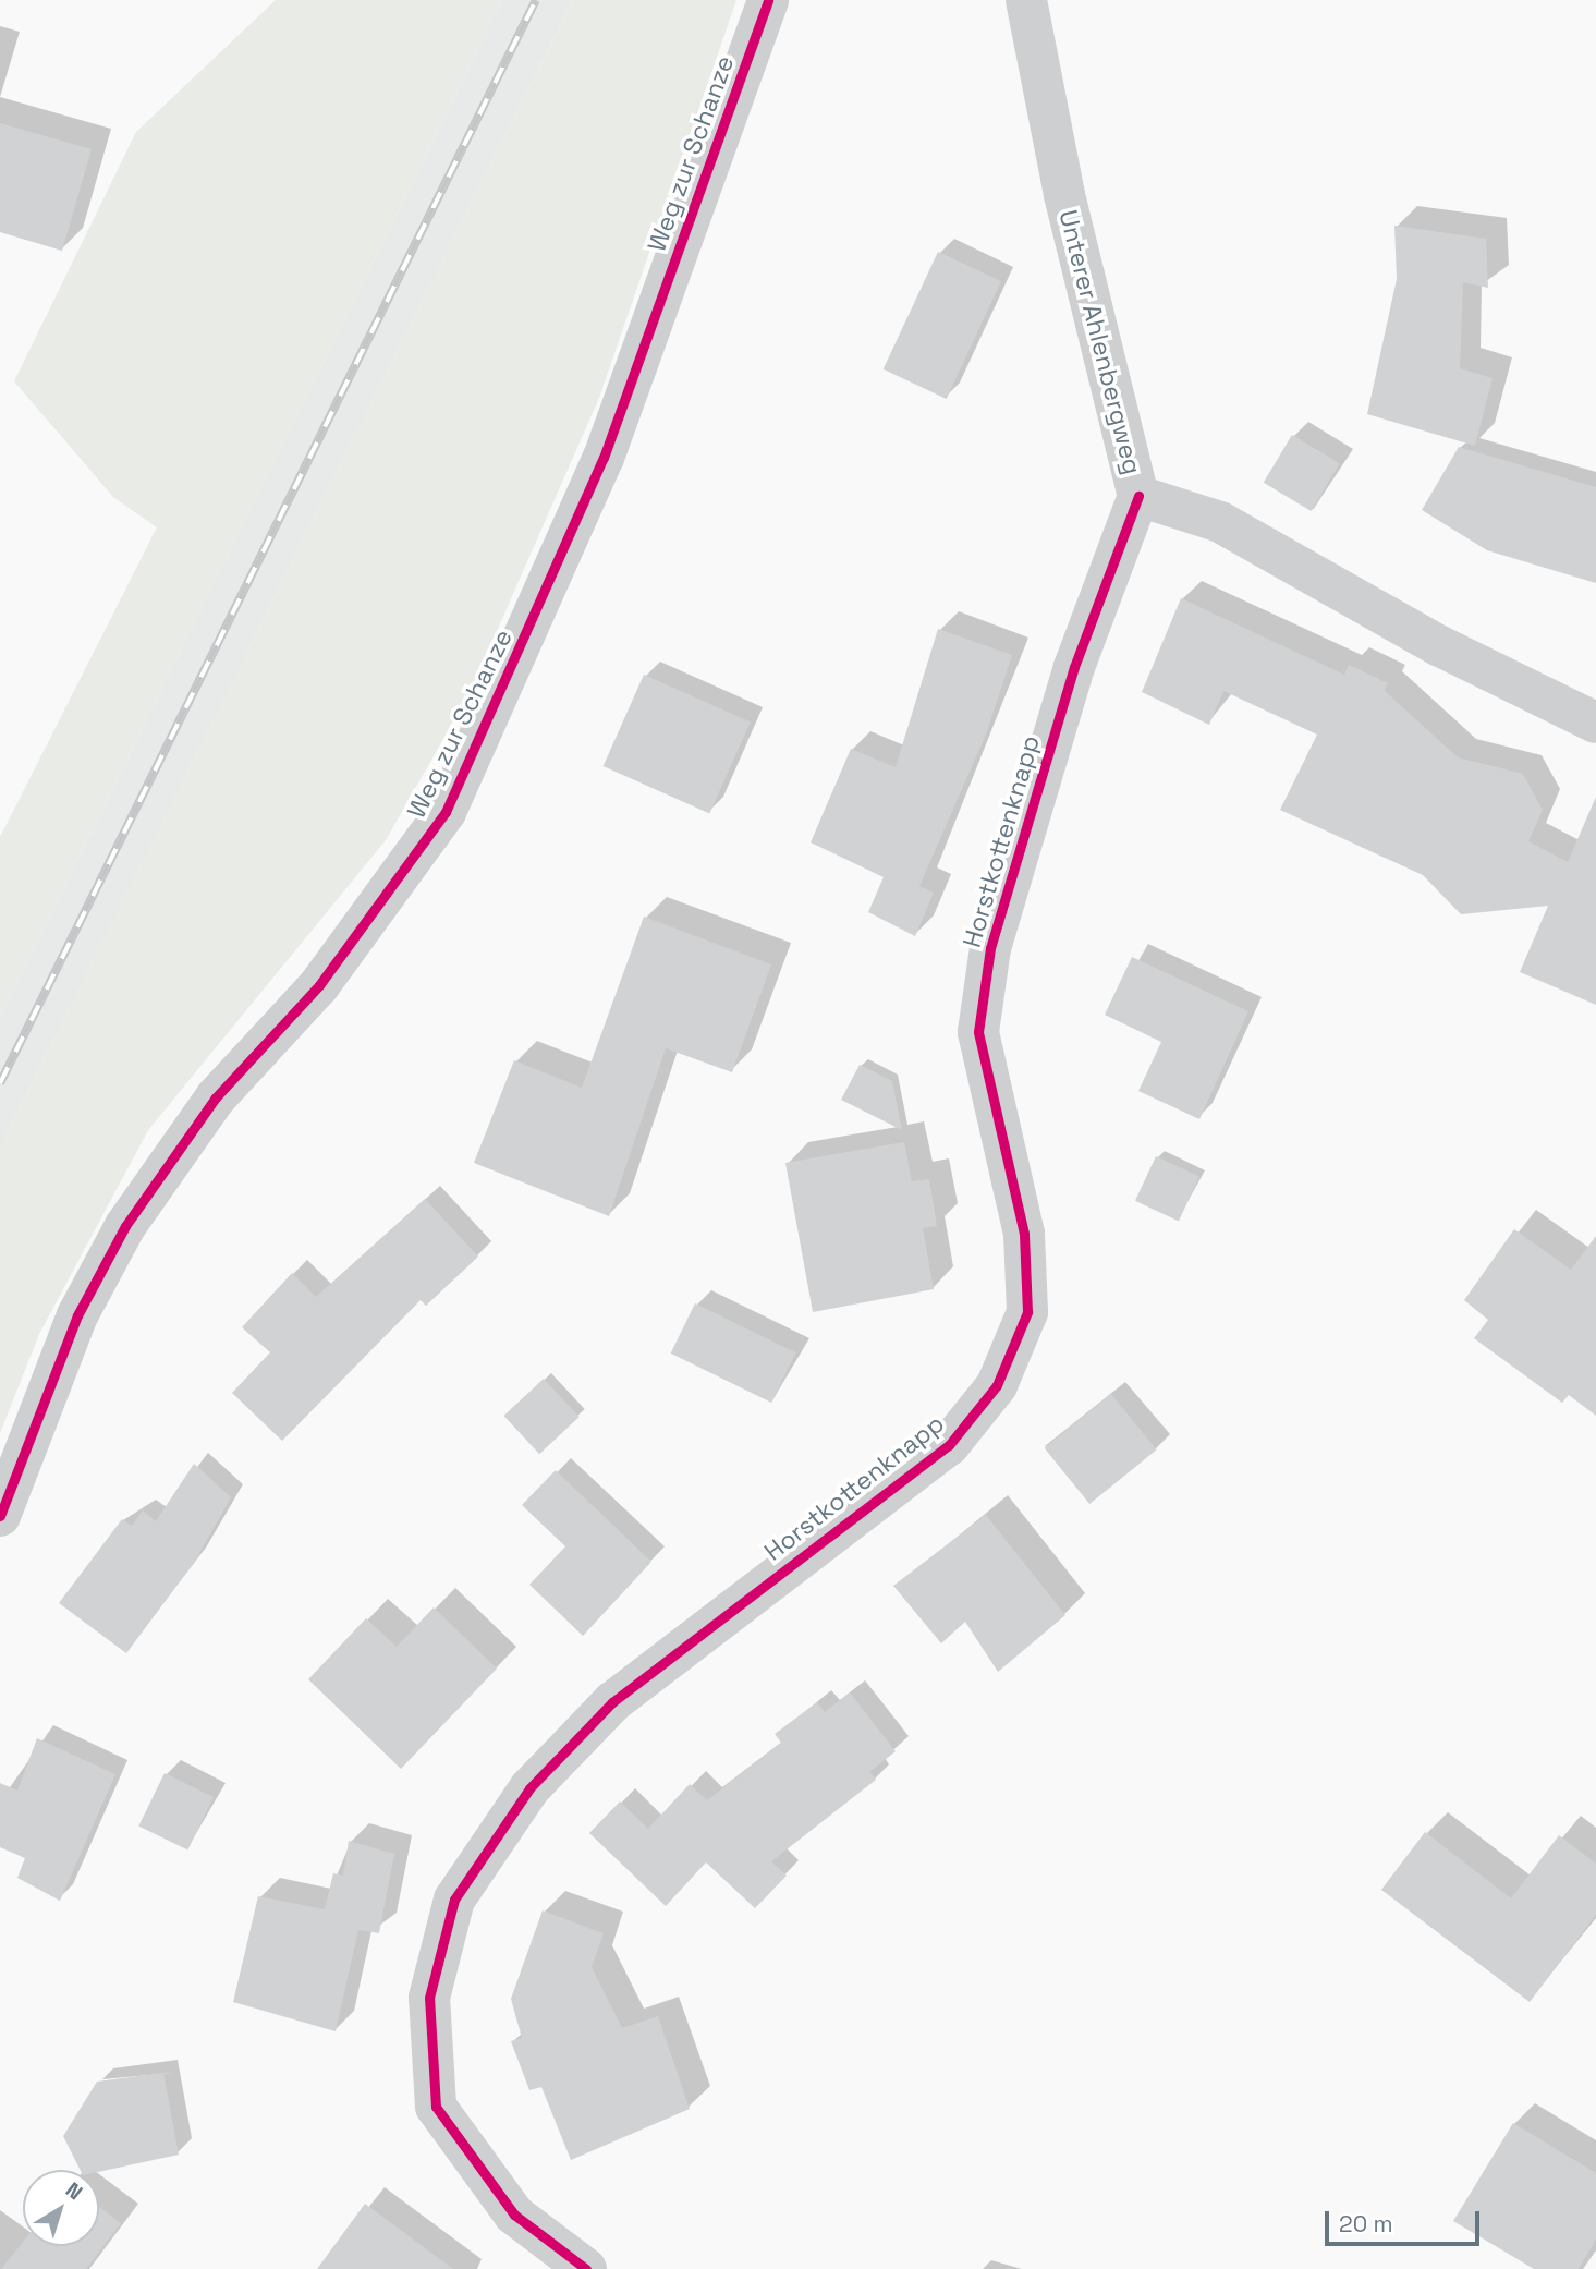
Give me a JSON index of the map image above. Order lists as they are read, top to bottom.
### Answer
{
  "streets": {
    "street": ["Weg zur Schanze", "Unterer Ahlenbergweg", "Horstkottenknapp"]
  },
  "crossings": [
    ["Unterer Ahlenbergweg", "Horstkottenknapp"]
  ],
  "scale_bar": "20 m",
  "north": "top right"
}
